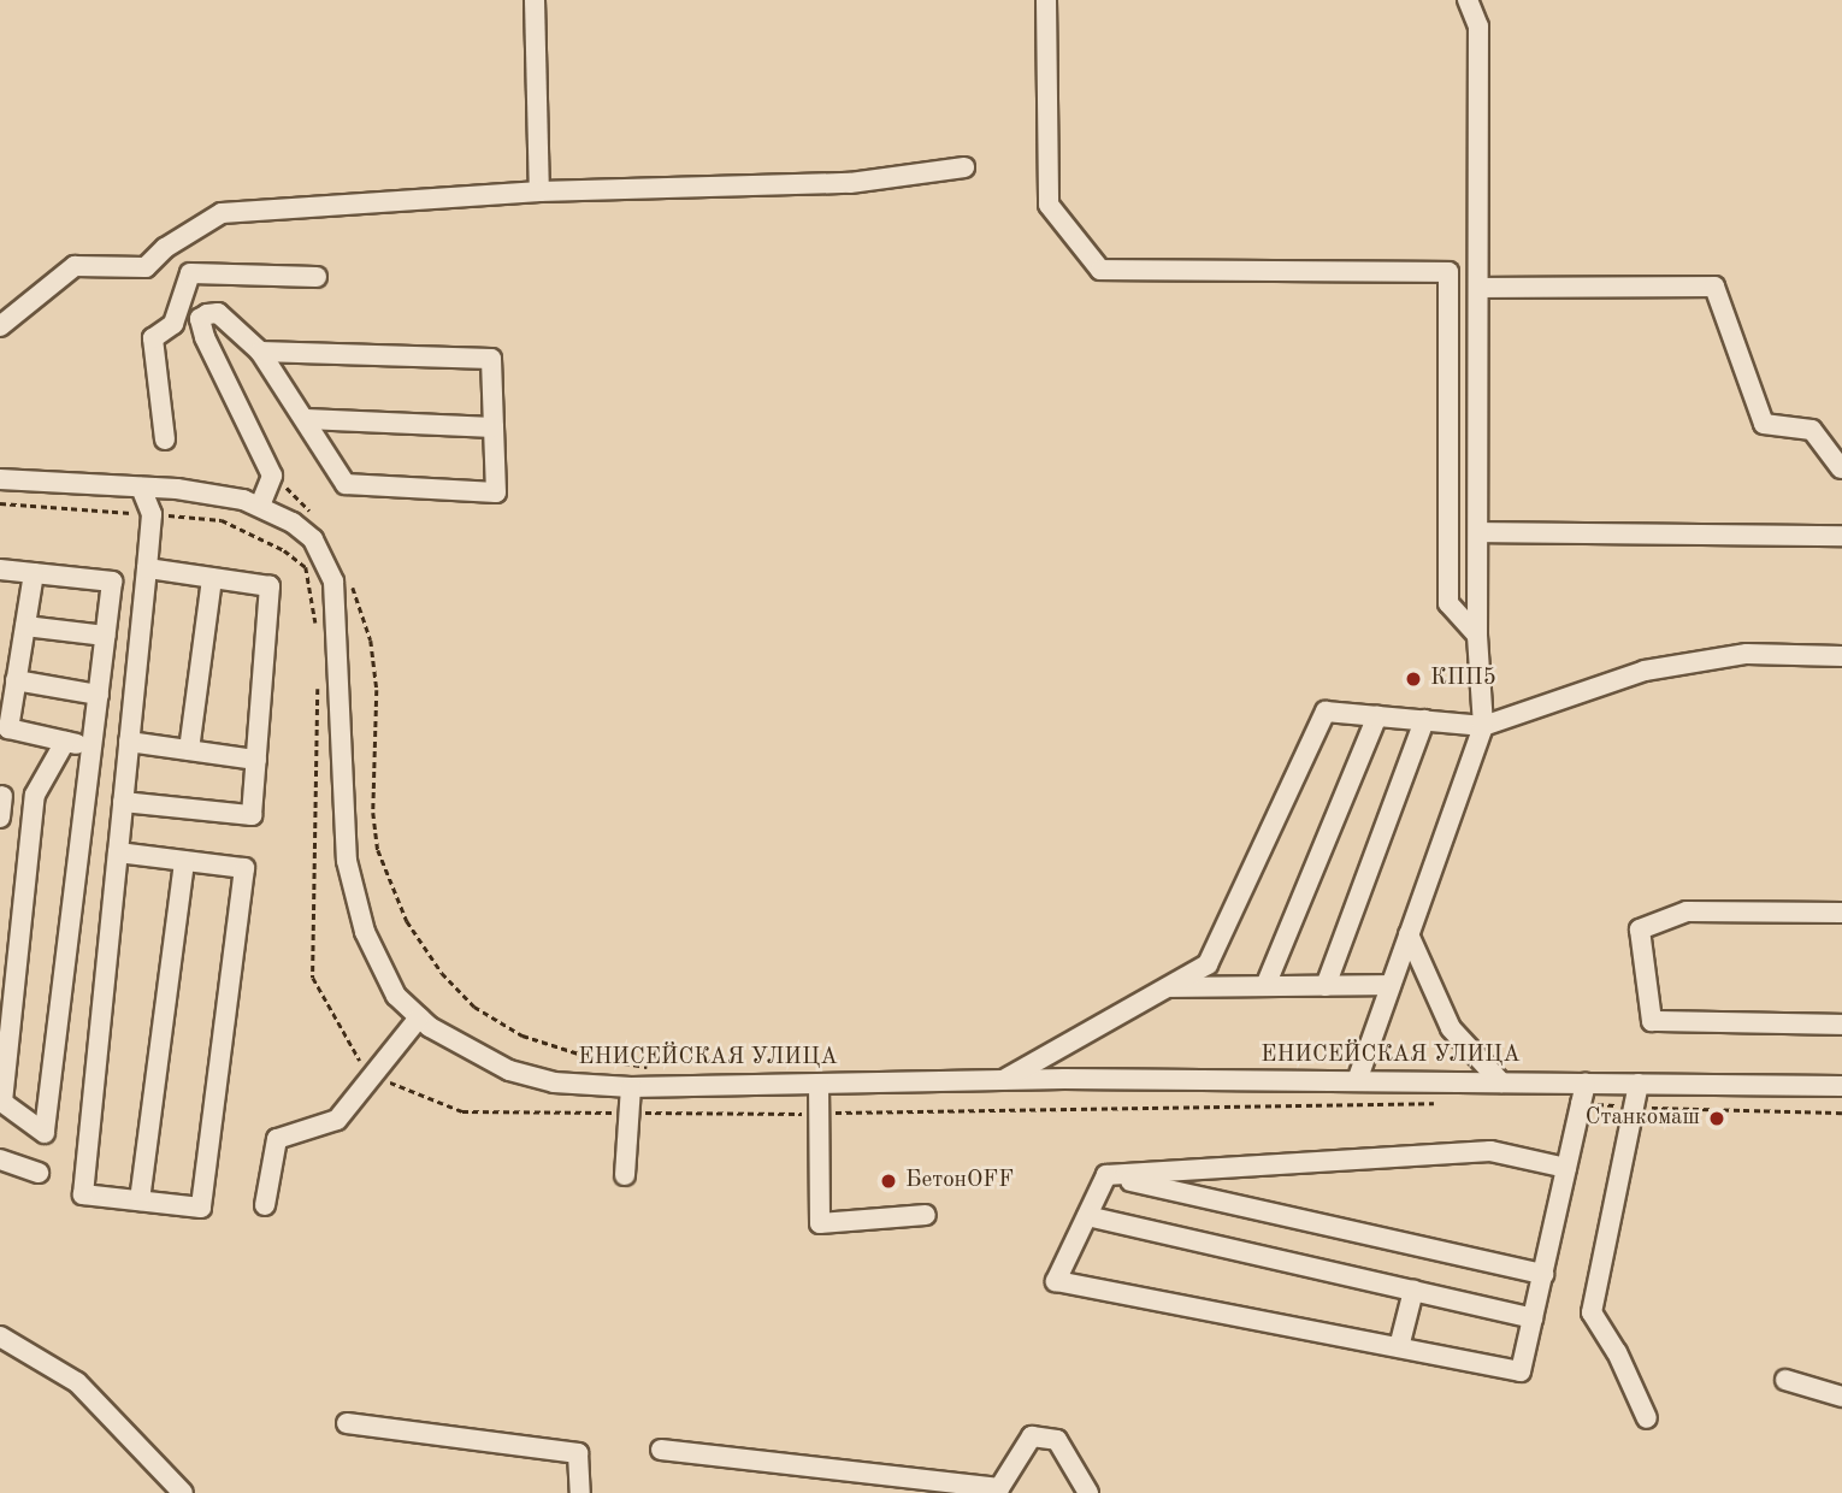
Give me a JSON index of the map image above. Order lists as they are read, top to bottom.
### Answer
{
  "streets": {
    "street": ["ЕНИСЕЙСКАЯ УЛИЦА"]
  },
  "places": ["КПП5", "Станкомаш", "БетонOFF"]
}
